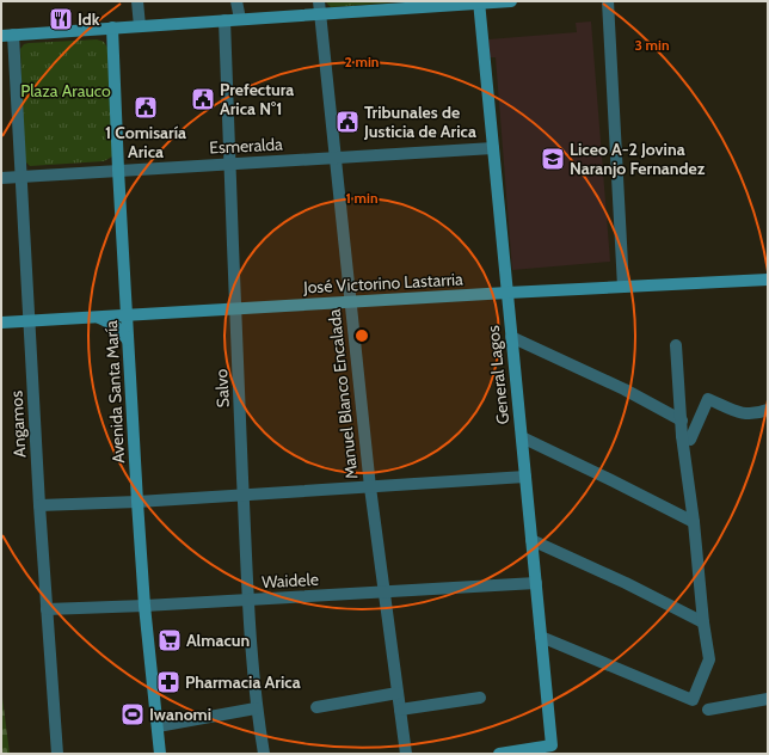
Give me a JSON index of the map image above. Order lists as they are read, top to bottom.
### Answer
{
  "streets": {
    "street": [
      "Esmeralda",
      "José Victorino Lastarria",
      "General Lagos",
      "Salvo",
      "Avenida Santa María",
      "Manuel Blanco Encalada",
      "Angamos",
      "Waidele"
    ]
  },
  "crossings": [
    ["Esmeralda", "General Lagos"],
    ["Esmeralda", "Salvo"],
    ["Esmeralda", "Avenida Santa María"],
    ["Esmeralda", "Manuel Blanco Encalada"],
    ["Esmeralda", "Angamos"],
    ["José Victorino Lastarria", "General Lagos"],
    ["José Victorino Lastarria", "Salvo"],
    ["José Victorino Lastarria", "Avenida Santa María"],
    ["José Victorino Lastarria", "Manuel Blanco Encalada"],
    ["José Victorino Lastarria", "Angamos"],
    ["General Lagos", "Waidele"],
    ["Salvo", "Waidele"],
    ["Avenida Santa María", "Waidele"],
    ["Manuel Blanco Encalada", "Waidele"],
    ["Angamos", "Waidele"]
  ],
  "parks": ["Plaza Arauco"],
  "places": {
    "restaurant": ["Idk"],
    "public building": ["Prefectura Arica N°1", "1 Comisaría Arica", "Tribunales de Justicia de Arica"],
    "school or university": ["Liceo A-2 Jovina Naranjo Fernandez"],
    "supermarket": ["Almacun"],
    "pharmacy": ["Pharmacia Arica"],
    "sports": ["Iwanomi"]
  },
  "rings": ["3 min", "2 min", "1 min"]
}
